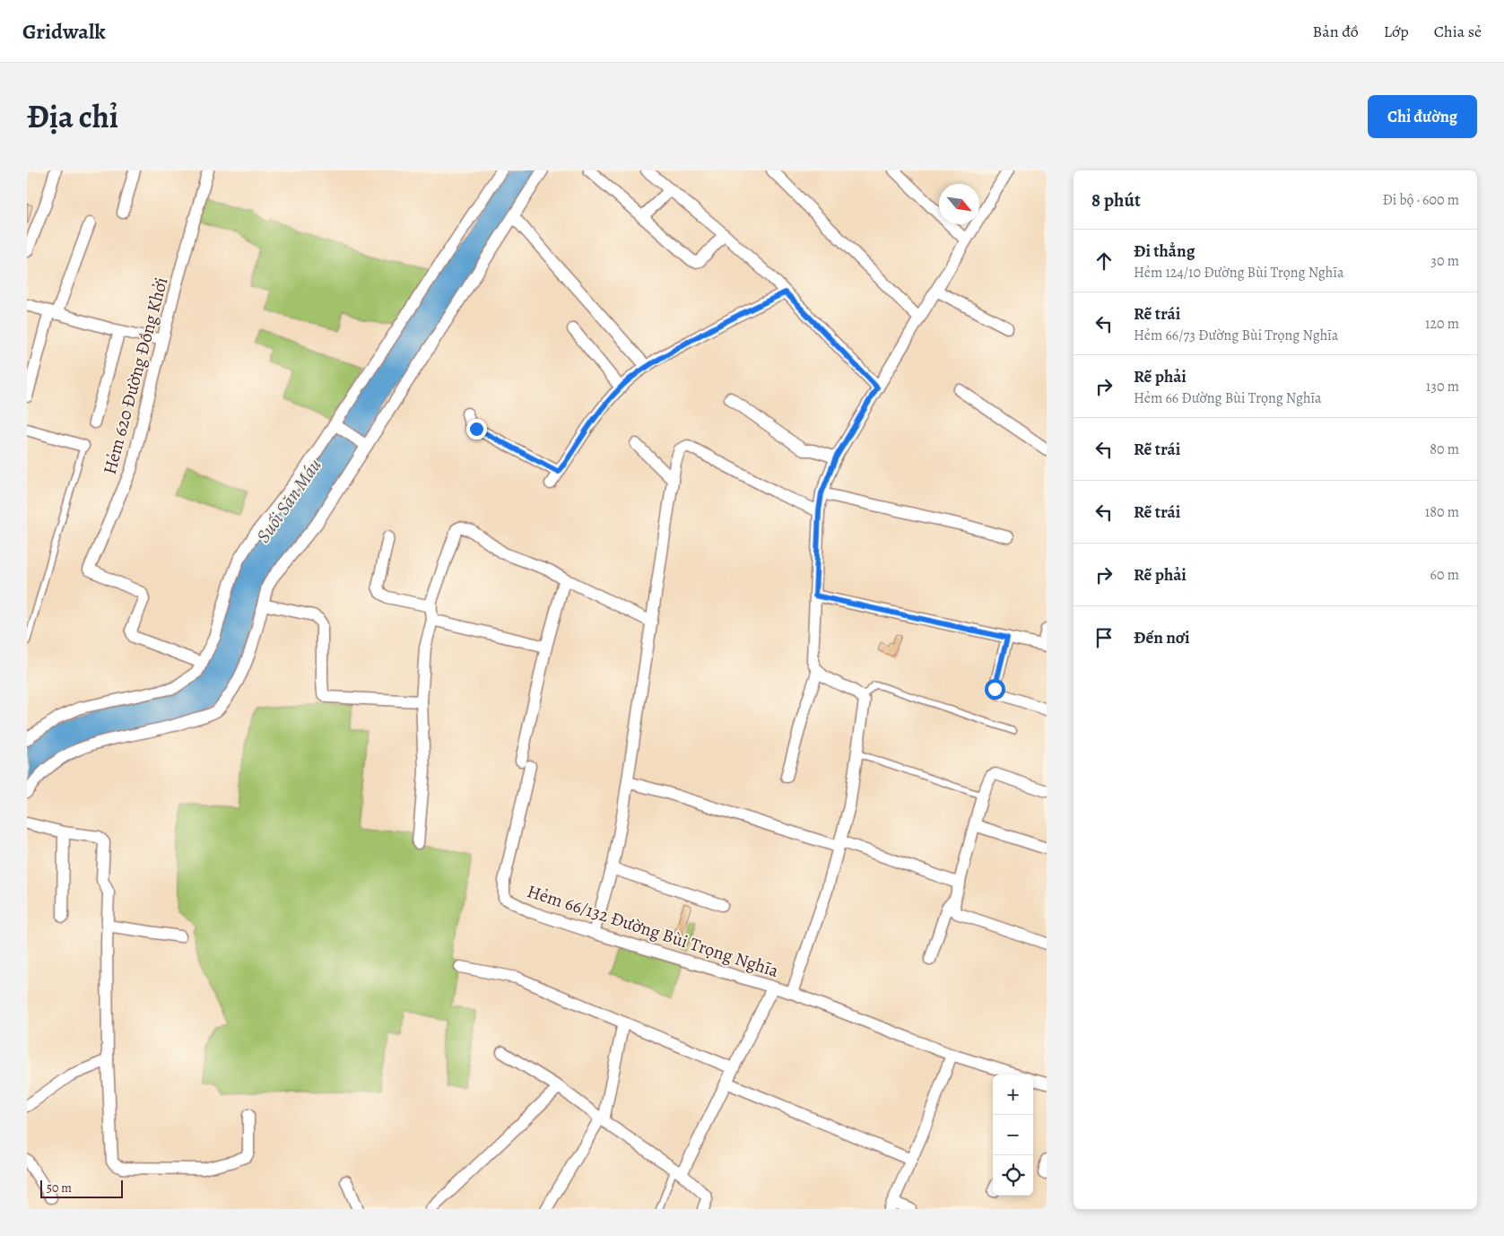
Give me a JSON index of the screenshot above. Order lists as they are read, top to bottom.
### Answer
{
  "streets": {
    "street": ["Hẻm 620 Đường Đồng Khởi", "Hẻm 66/132 Đường Bùi Trọng Nghĩa"]
  },
  "water": ["Suối Săn Máu"],
  "scale_bar": "50 m",
  "north": "bottom right",
  "page": {
    "header": "Gridwalk",
    "nav": ["Bản đồ", "Lớp", "Chia sẻ"],
    "title": "Địa chỉ",
    "buttons": "Chỉ đường",
    "heading": ["8 phút", "Đi bộ · 600 m"],
    "list": [
      ["Đi thẳng", "Hẻm 124/10 Đường Bùi Trọng Nghĩa", "30 m"],
      ["Rẽ trái", "Hẻm 66/73 Đường Bùi Trọng Nghĩa", "120 m"],
      ["Rẽ phải", "Hẻm 66 Đường Bùi Trọng Nghĩa", "130 m"],
      ["Rẽ trái", "80 m"],
      ["Rẽ trái", "180 m"],
      ["Rẽ phải", "60 m"],
      "Đến nơi"
    ],
    "map_buttons": ["+", "−"],
    "scale": "50 m"
  }
}
